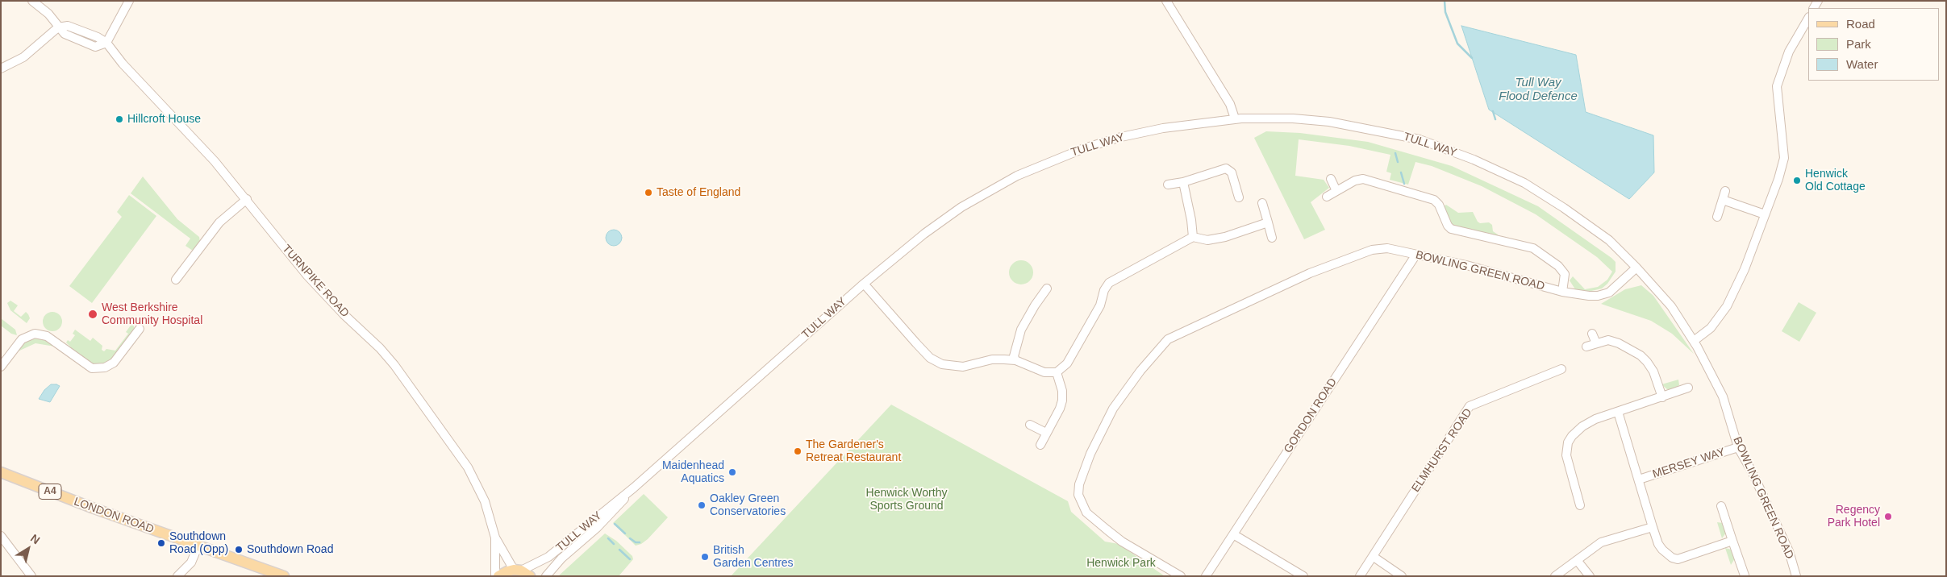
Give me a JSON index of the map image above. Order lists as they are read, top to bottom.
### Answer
{
  "streets": {
    "main road": ["A4", "LONDON ROAD"],
    "street": [
      "TULL WAY",
      "BOWLING GREEN ROAD",
      "TURNPIKE ROAD",
      "GORDON ROAD",
      "ELMHURST ROAD",
      "MERSEY WAY"
    ]
  },
  "crossings": [
    ["TULL WAY", "BOWLING GREEN ROAD"],
    ["TULL WAY", "TURNPIKE ROAD"],
    ["BOWLING GREEN ROAD", "GORDON ROAD"],
    ["BOWLING GREEN ROAD", "MERSEY WAY"],
    ["A4", "LONDON ROAD"]
  ],
  "water": ["Tull Way Flood Defence"],
  "parks": ["Henwick Worthy Sports Ground", "Henwick Park"],
  "places": [
    "Hillcroft House",
    "Henwick Old Cottage",
    "Taste of England",
    "West Berkshire Community Hospital",
    "The Gardener's Retreat Restaurant",
    "Maidenhead Aquatics",
    "Oakley Green Conservatories",
    "Regency Park Hotel",
    "Southdown Road (Opp)",
    "Southdown Road",
    "British Garden Centres"
  ],
  "legend": ["Road", "Park", "Water"],
  "north": "top right"
}
